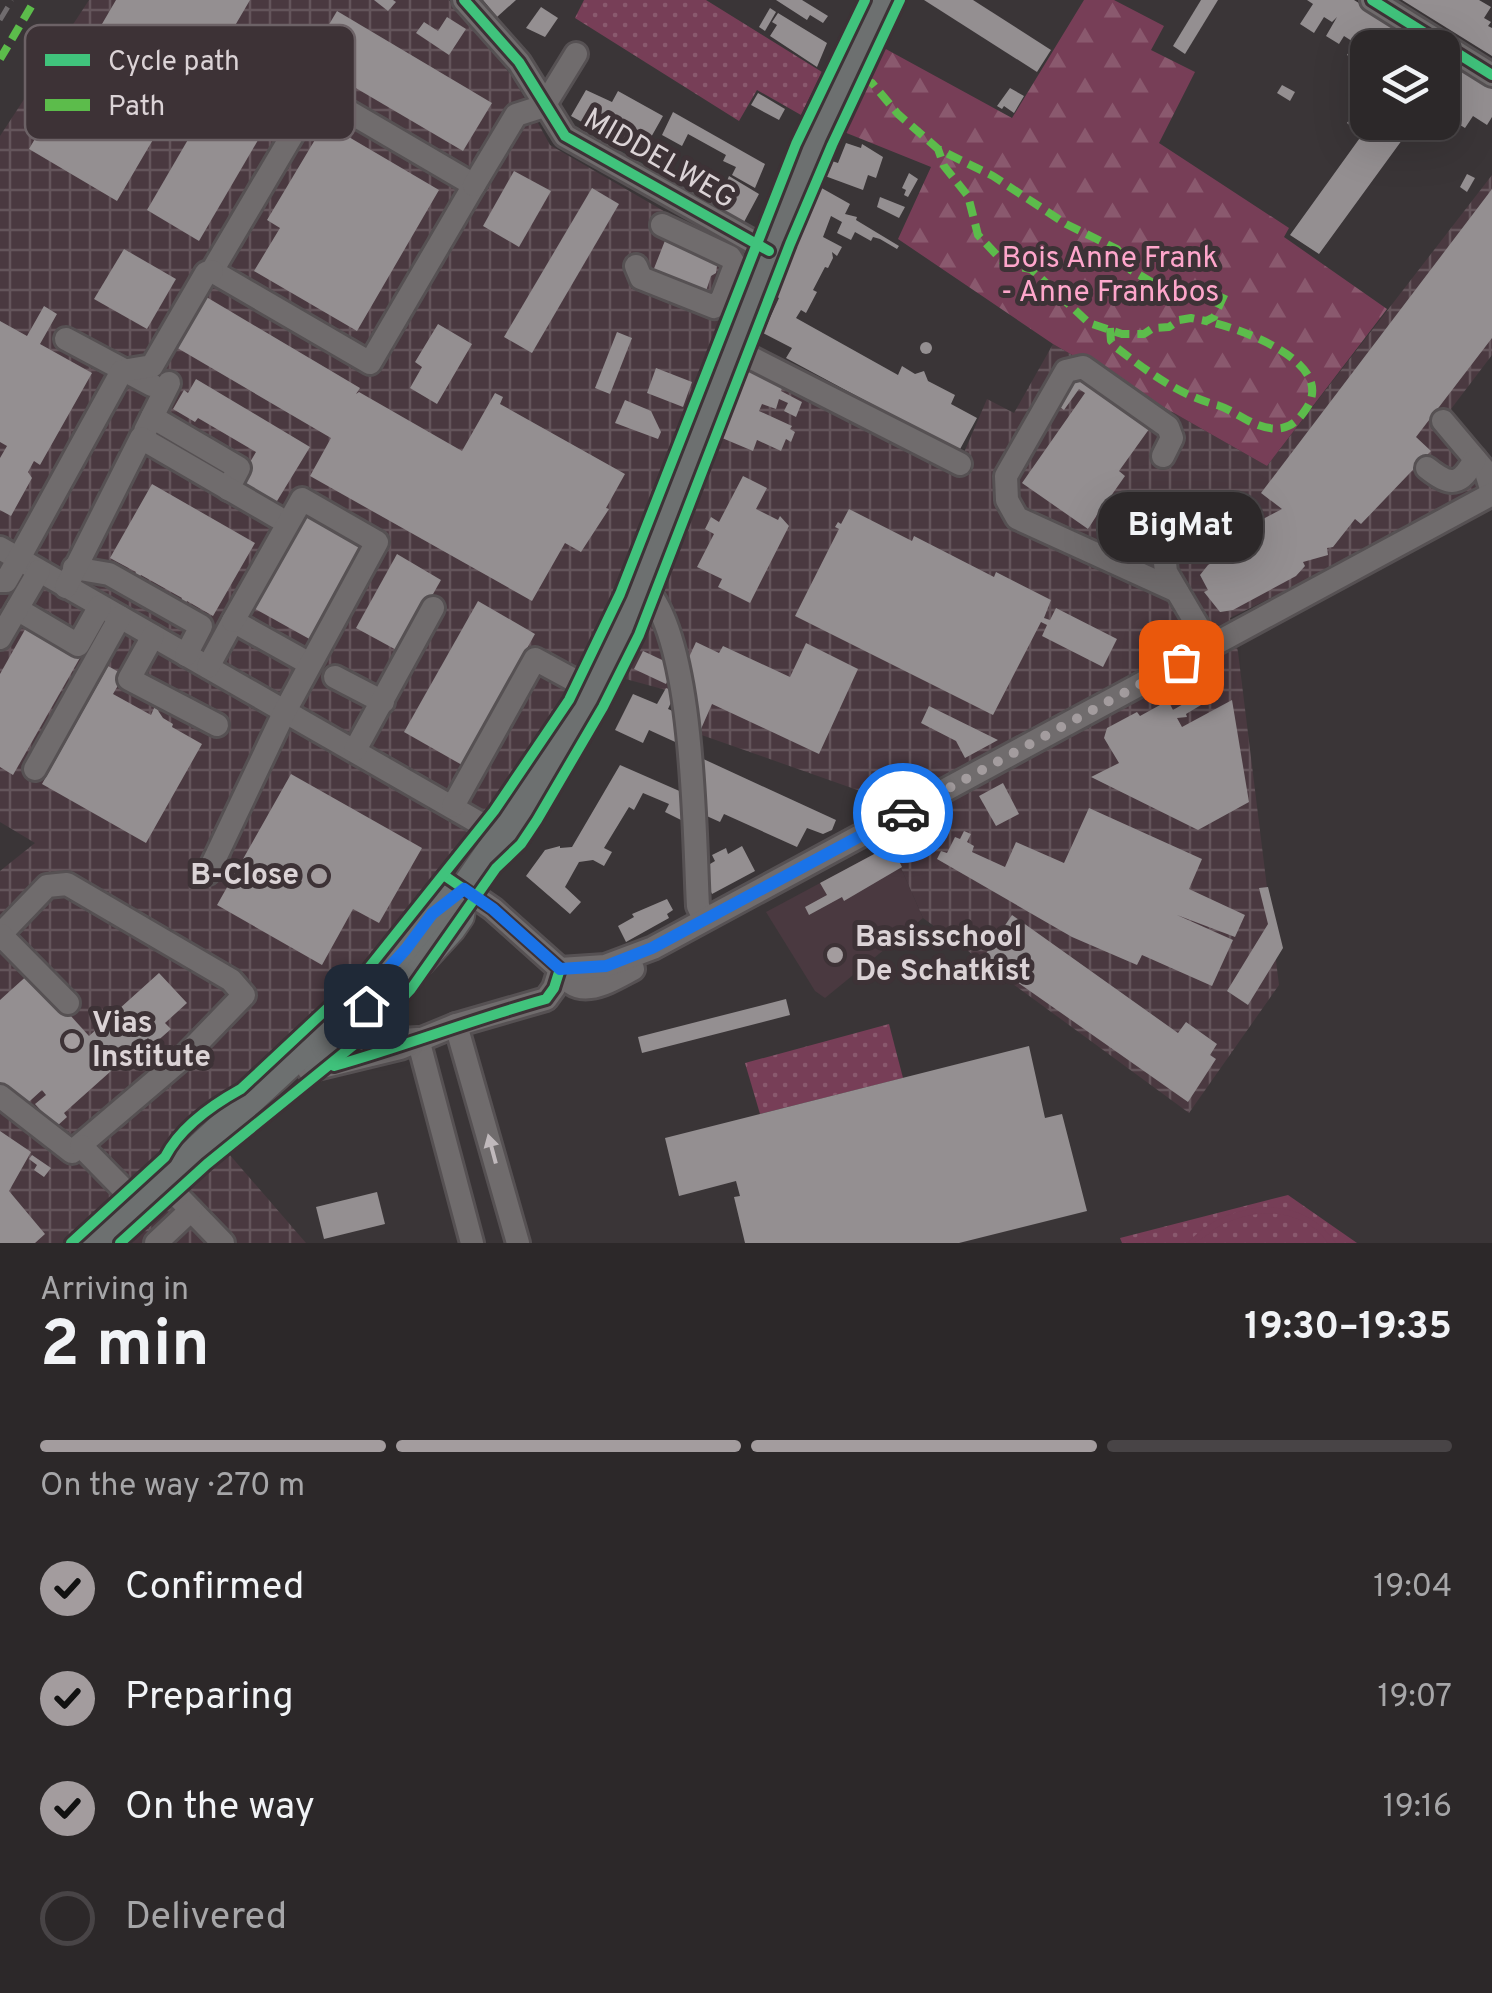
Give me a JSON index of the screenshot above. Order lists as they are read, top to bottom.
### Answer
{
  "streets": {
    "street": ["MIDDELWEG"]
  },
  "parks": ["Bois Anne Frank - Anne Frankbos"],
  "places": [
    "BigMat",
    "B-Close",
    "Basisschool De Schatkist",
    "Vias Institute"
  ],
  "legend": ["Cycle path", "Path"],
  "page": {
    "bubble": "BigMat",
    "heading": ["2 min", "Arriving in", "19:30–19:35"],
    "bar": "On the way · 270 m",
    "list": [
      ["Confirmed", "19:04"],
      ["Preparing", "19:07"],
      ["On the way", "19:16"],
      "Delivered"
    ]
  }
}
